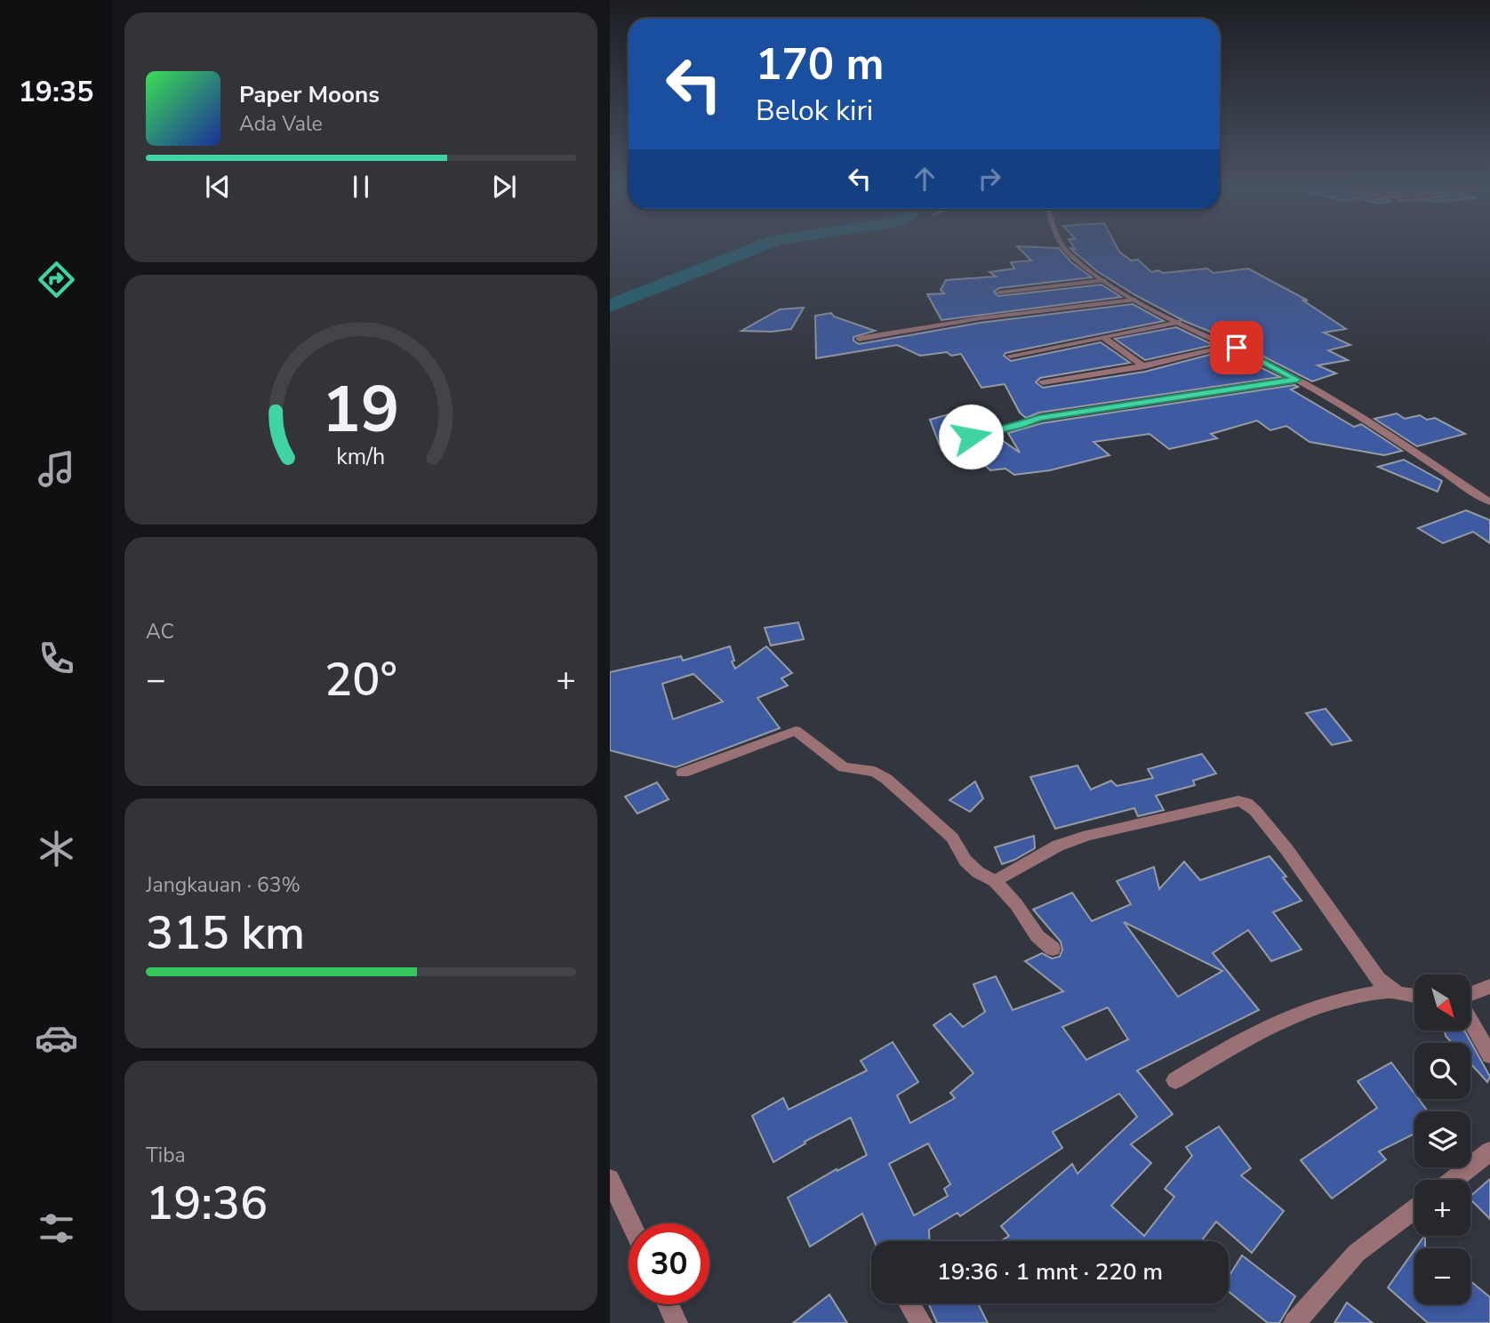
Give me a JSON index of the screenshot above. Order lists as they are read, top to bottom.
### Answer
{
  "north": "bottom right",
  "page": {
    "tabs": "19:35",
    "turn": ["170 m", "Belok kiri"],
    "song": ["Paper Moons", "Ada Vale"],
    "tile": [
      "AC",
      ["Jangkauan · 63%", "315 km"],
      ["Tiba", "19:36"]
    ],
    "heat": ["−", "20°", "+"],
    "map_buttons": ["+", "−"],
    "limit": "30",
    "trip": "19:36 · 1 mnt · 220 m",
    "gauge": ["19", "km/h"]
  }
}
